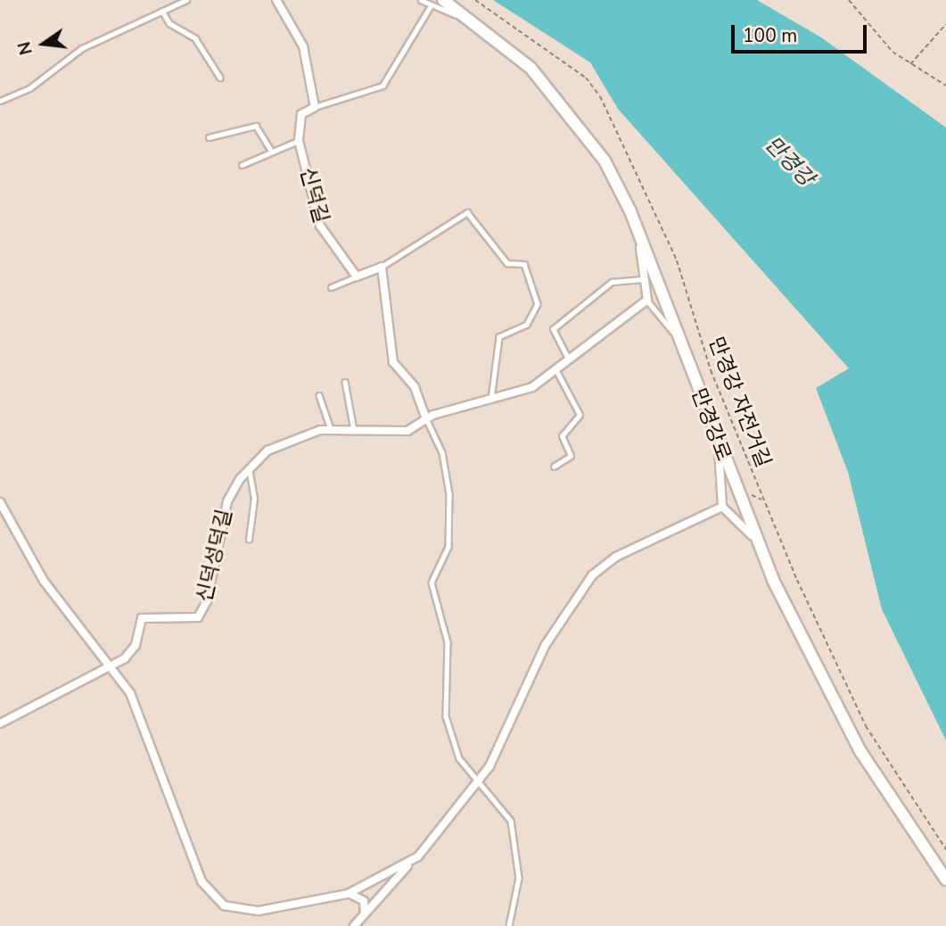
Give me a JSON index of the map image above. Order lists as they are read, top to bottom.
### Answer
{
  "streets": {
    "street": ["신덕길", "만경강로", "신덕성덕길"],
    "path": ["만경강 자전거길"]
  },
  "water": ["만경강"],
  "scale_bar": "100 m",
  "north": "left"
}
